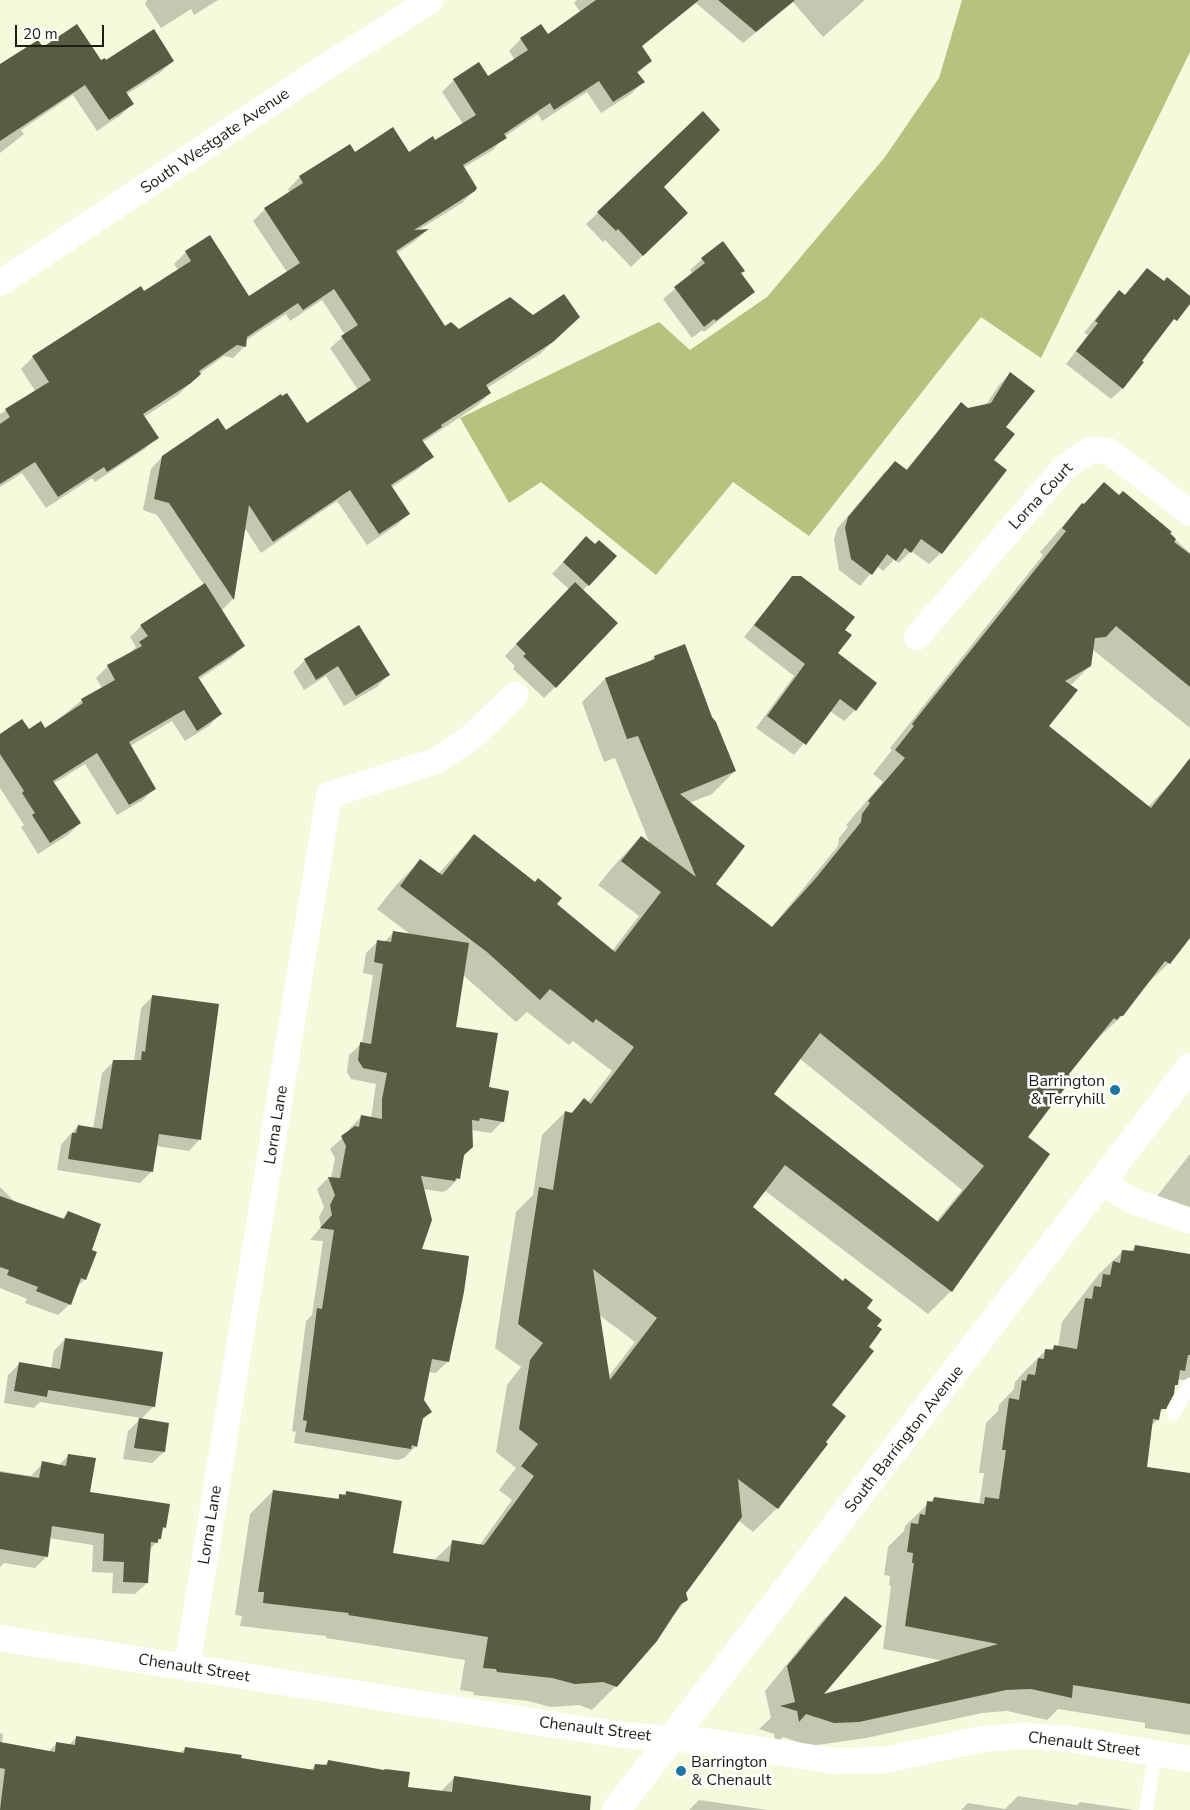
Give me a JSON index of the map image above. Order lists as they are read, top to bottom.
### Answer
{
  "streets": {
    "street": [
      "South Westgate Avenue",
      "Lorna Court",
      "Lorna Lane",
      "South Barrington Avenue",
      "Chenault Street"
    ]
  },
  "crossings": [
    ["Lorna Lane", "Chenault Street"],
    ["South Barrington Avenue", "Chenault Street"]
  ],
  "places": ["Barrington & Terryhill", "Barrington & Chenault"],
  "scale_bar": "20 m"
}
